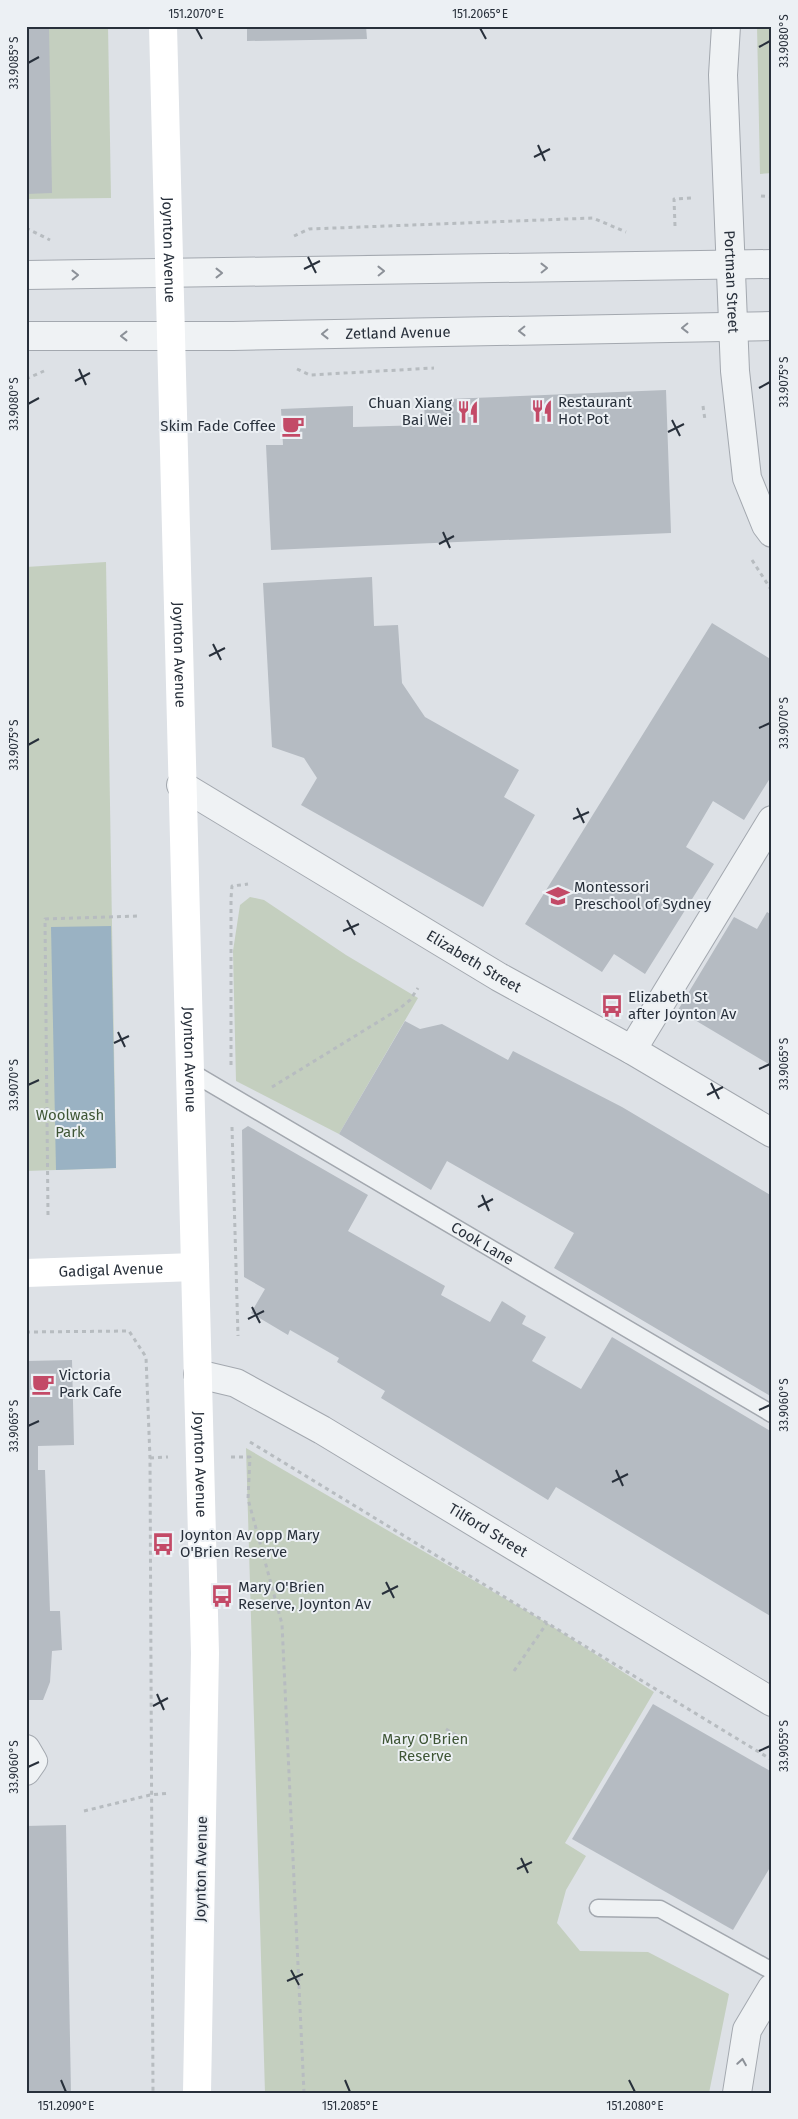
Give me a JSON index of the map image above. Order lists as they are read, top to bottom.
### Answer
{
  "streets": {
    "street": [
      "Joynton Avenue",
      "Portman Street",
      "Zetland Avenue",
      "Elizabeth Street",
      "Gadigal Avenue",
      "Tilford Street"
    ],
    "lane": ["Cook Lane"]
  },
  "crossings": [
    ["Joynton Avenue", "Zetland Avenue"],
    ["Joynton Avenue", "Elizabeth Street"],
    ["Joynton Avenue", "Cook Lane"],
    ["Joynton Avenue", "Gadigal Avenue"],
    ["Joynton Avenue", "Tilford Street"],
    ["Portman Street", "Zetland Avenue"]
  ],
  "parks": ["Woolwash Park", "Mary O'Brien Reserve"],
  "places": {
    "restaurant": ["Restaurant Hot Pot", "Chuan Xiang Bai Wei"],
    "cafe": ["Skim Fade Coffee", "Victoria Park Cafe"],
    "school or university": ["Montessori Preschool of Sydney"],
    "bus stop": ["Elizabeth St after Joynton Av", "Joynton Av opp Mary O'Brien Reserve", "Mary O'Brien Reserve, Joynton Av"]
  },
  "coordinates": [
    "151.2070°E",
    "151.2065°E",
    "33.9080°S",
    "33.9085°S",
    "33.9075°S",
    "33.9070°S",
    "33.9065°S",
    "33.9060°S",
    "33.9055°S",
    "151.2090°E",
    "151.2085°E",
    "151.2080°E"
  ]
}
